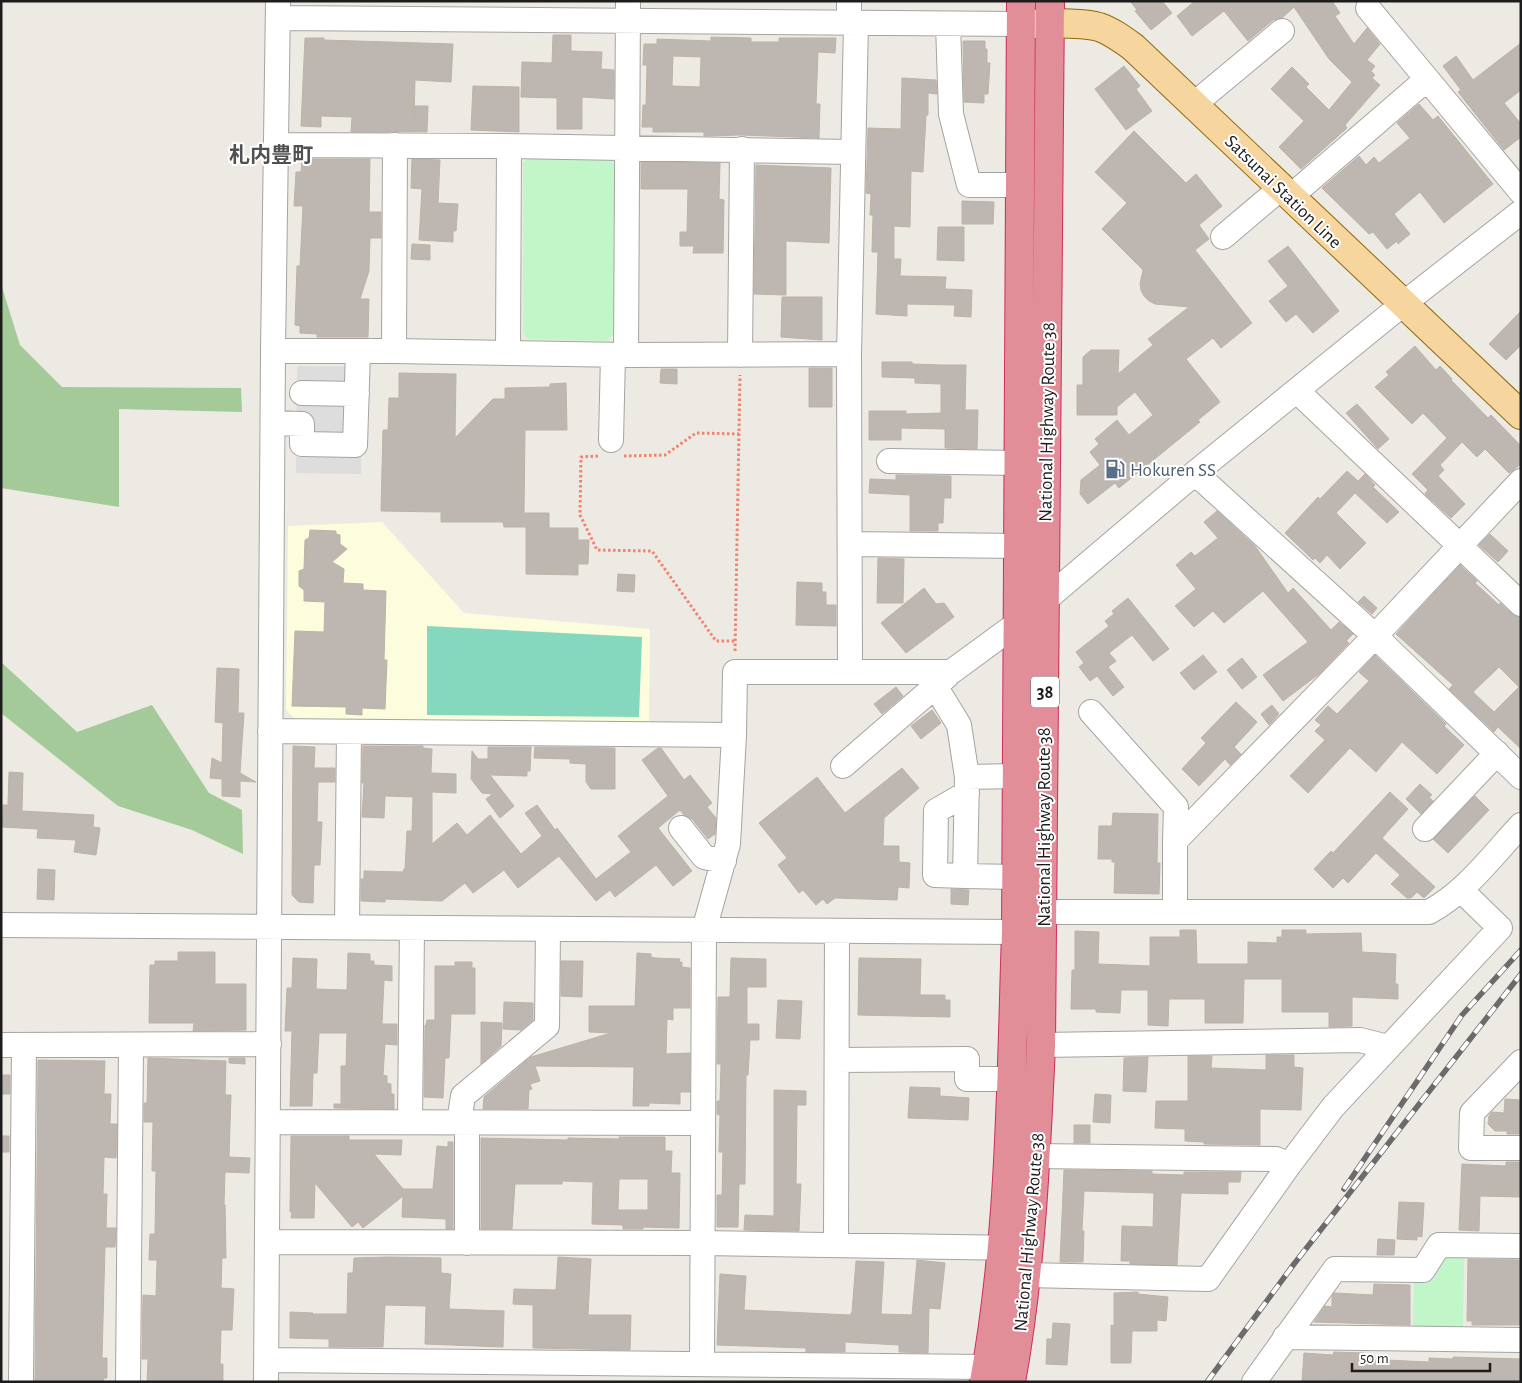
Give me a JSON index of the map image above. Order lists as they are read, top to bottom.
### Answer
{
  "streets": {
    "highway": ["National Highway Route 38", "38"],
    "main road": ["Satsunai Station Line"]
  },
  "crossings": [
    ["Satsunai Station Line", "National Highway Route 38"]
  ],
  "districts": ["札内豊町"],
  "places": {
    "fuel station": ["Hokuren SS"]
  },
  "scale_bar": "50 m"
}
